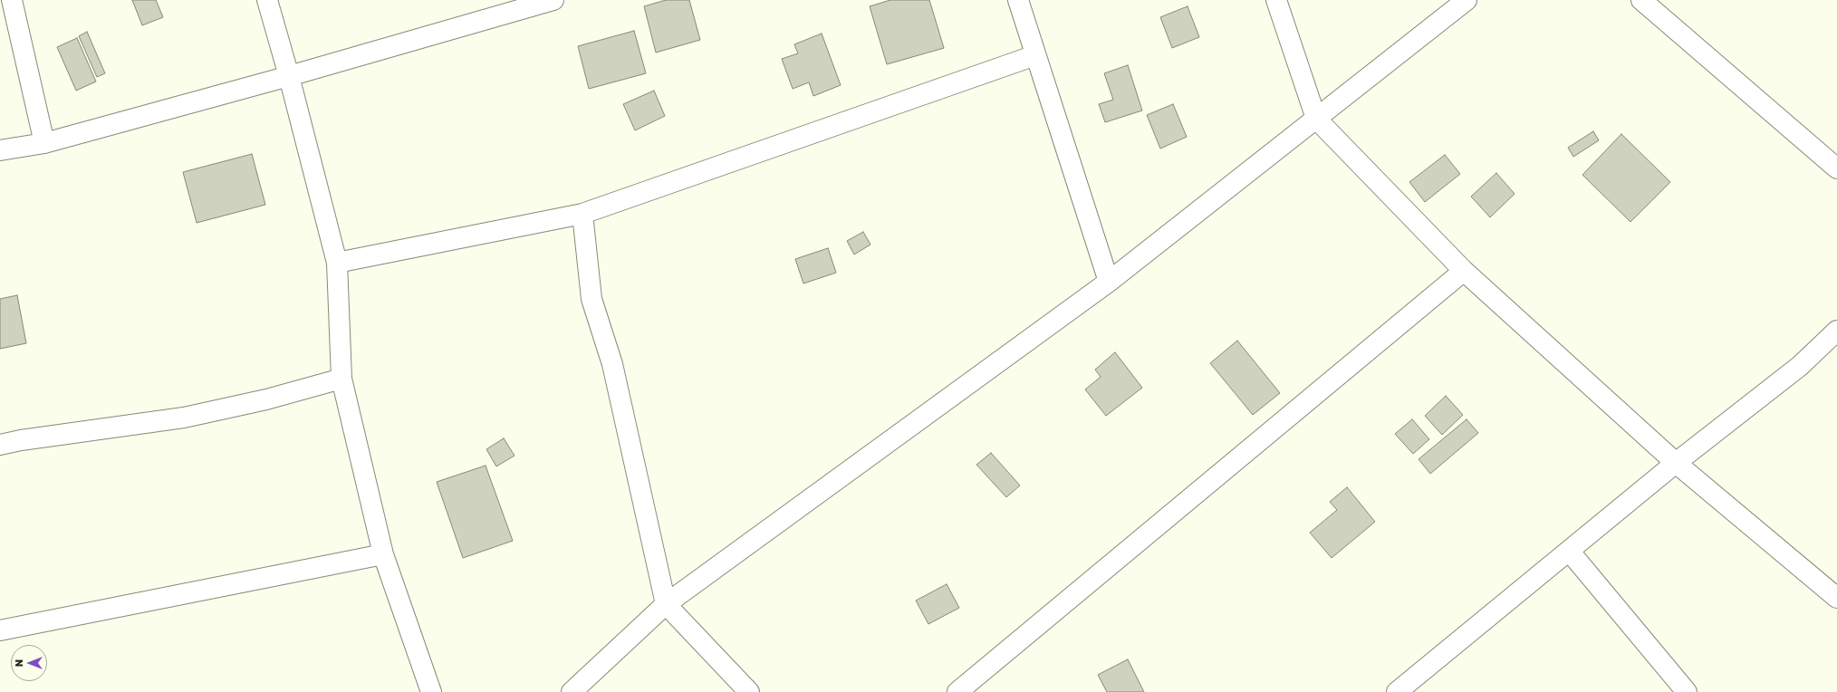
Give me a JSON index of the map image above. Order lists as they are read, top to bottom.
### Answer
{
  "north": "left"
}
